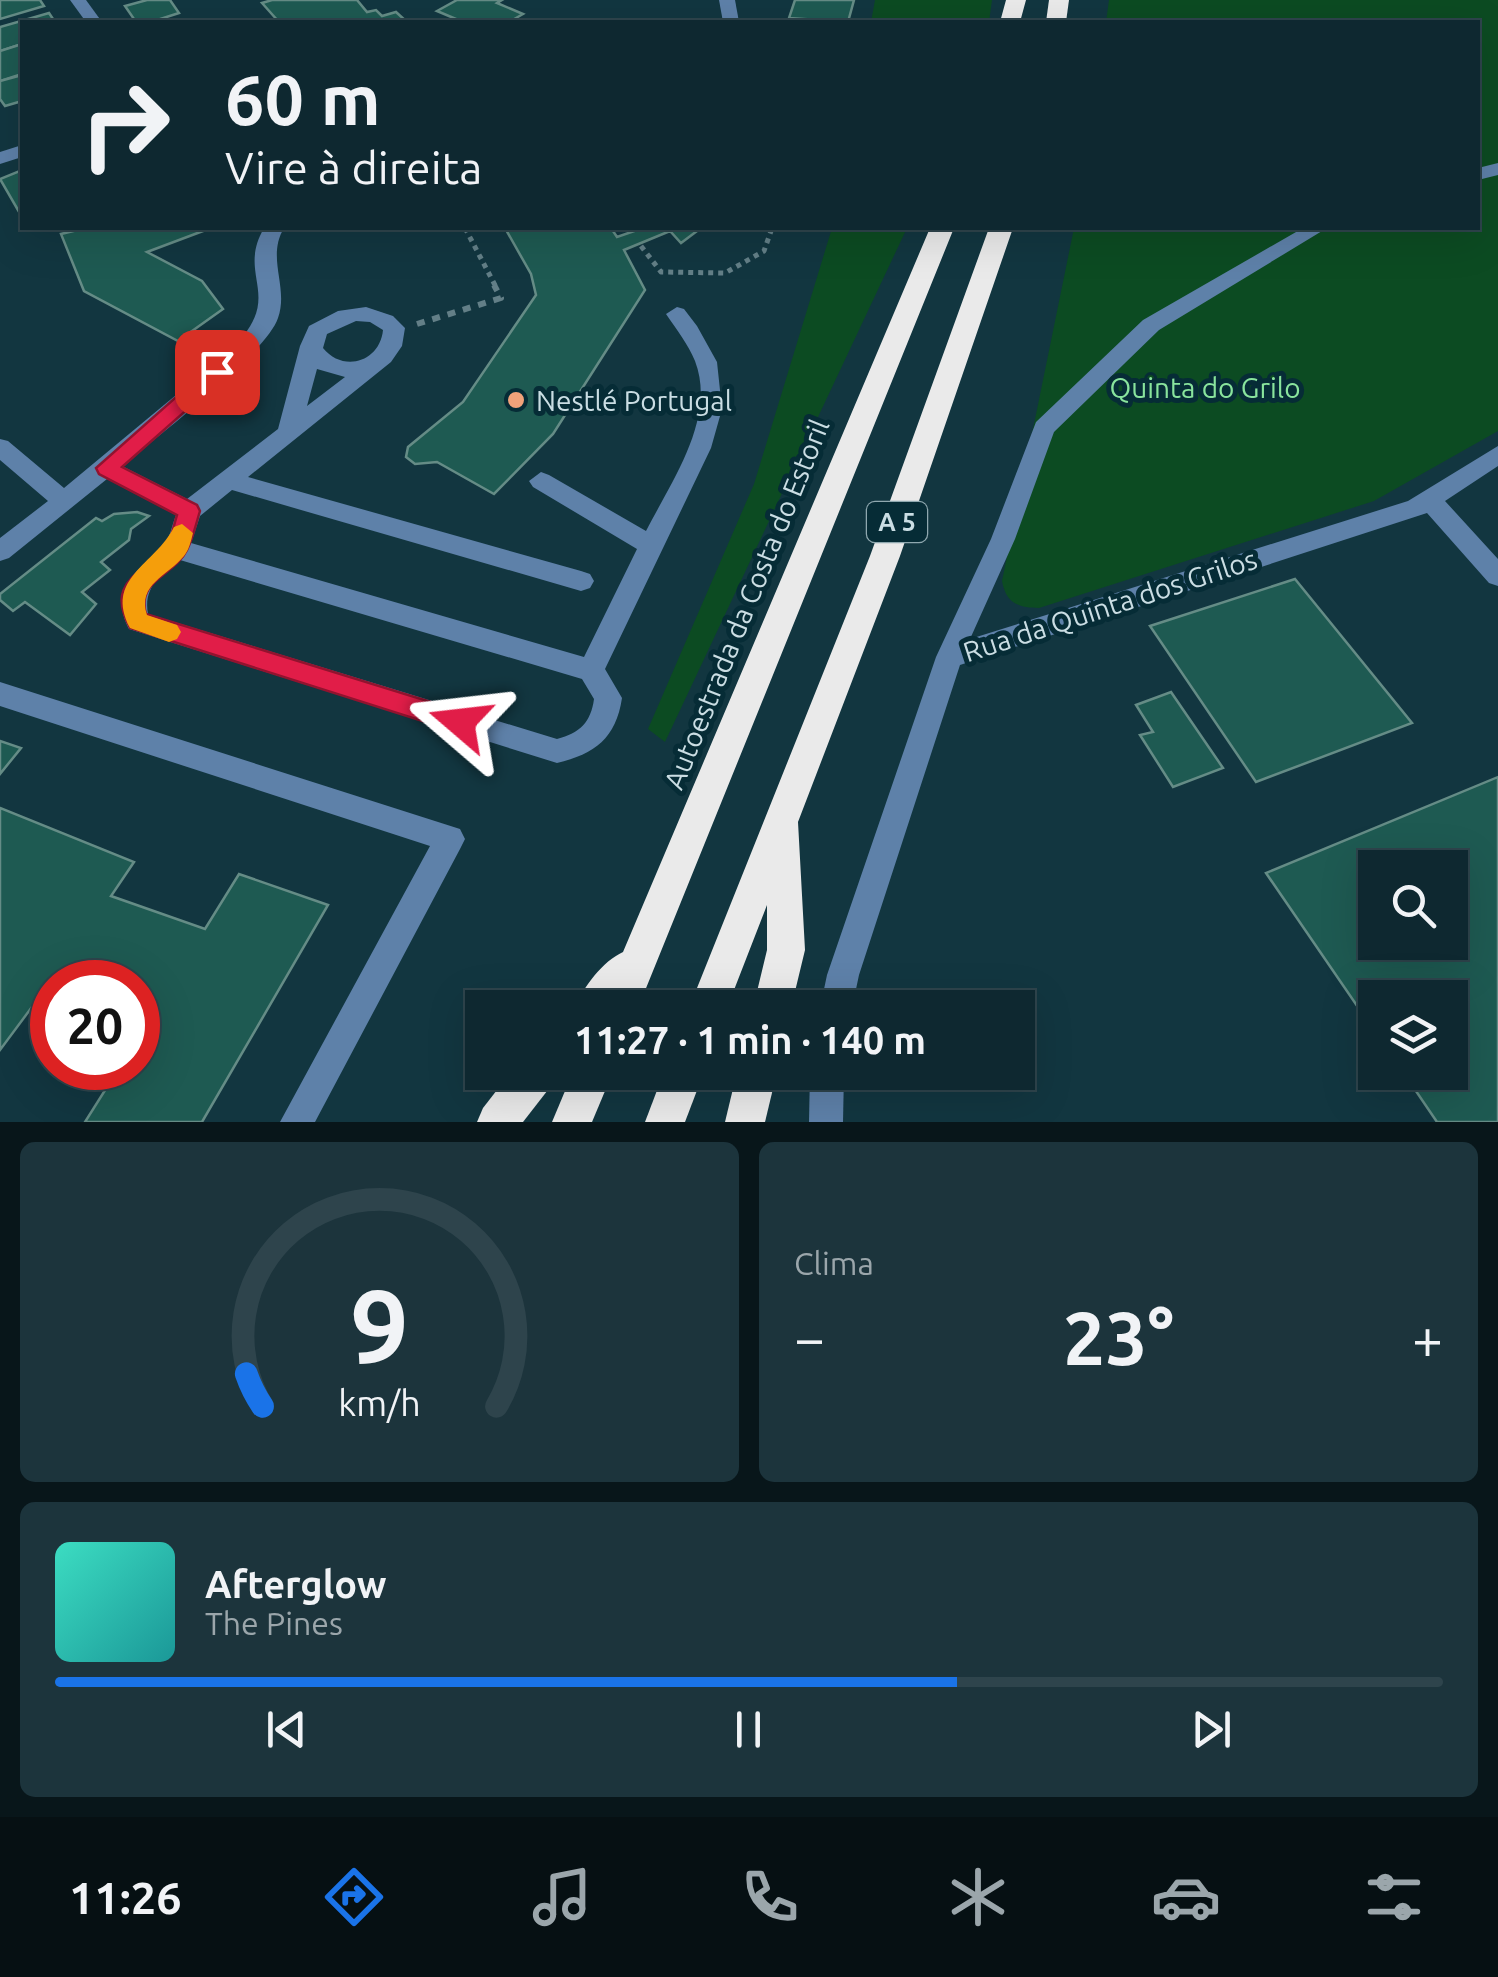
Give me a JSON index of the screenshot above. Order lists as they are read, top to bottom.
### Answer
{
  "streets": {
    "highway": ["A 5", "Autoestrada da Costa do Estoril"],
    "street": ["Rua da Quinta dos Grilos"]
  },
  "parks": ["Quinta do Grilo"],
  "places": ["Nestlé Portugal"],
  "page": {
    "turn": ["60 m", "Vire à direita"],
    "limit": "20",
    "trip": "11:27 · 1 min · 140 m",
    "tile": "Clima",
    "heat": ["−", "23°", "+"],
    "song": ["Afterglow", "The Pines"],
    "tabs": "11:26",
    "gauge": ["9", "km/h"]
  }
}
